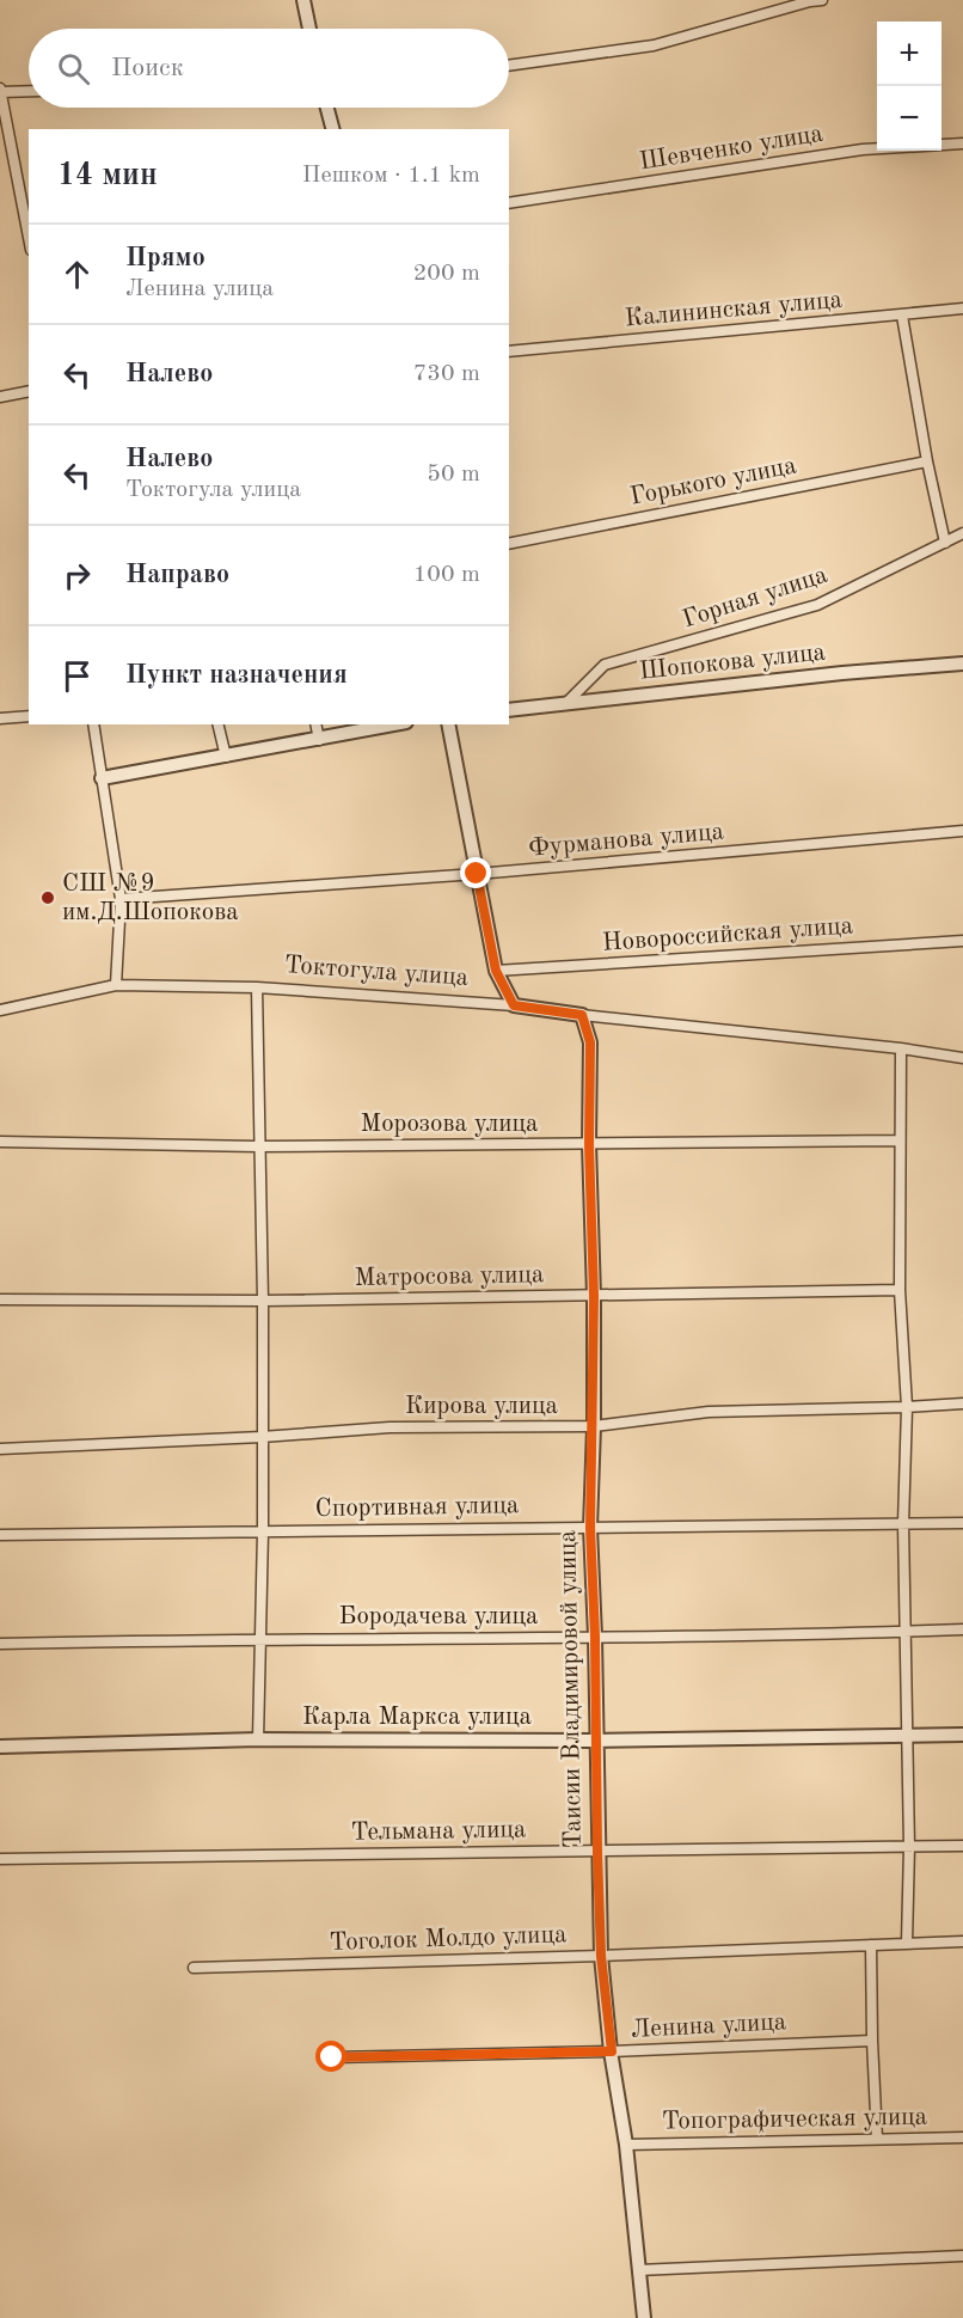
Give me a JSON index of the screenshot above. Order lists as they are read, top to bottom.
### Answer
{
  "streets": {
    "street": [
      "Шевченко улица",
      "Калининская улица",
      "Горького улица",
      "Горная улица",
      "Шопокова улица",
      "Фурманова улица",
      "Новороссийская улица",
      "Токтогула улица",
      "Морозова улица",
      "Матросова улица",
      "Кирова улица",
      "Спортивная улица",
      "Бородачева улица",
      "Таисии Владимировой улица",
      "Карла Маркса улица",
      "Тельмана улица",
      "Тоголок Молдо улица",
      "Ленина улица",
      "Топографическая улица"
    ]
  },
  "crossings": [
    ["Горная улица", "Шопокова улица"],
    ["Токтогула улица", "Таисии Владимировой улица"],
    ["Морозова улица", "Таисии Владимировой улица"],
    ["Матросова улица", "Таисии Владимировой улица"],
    ["Кирова улица", "Таисии Владимировой улица"],
    ["Спортивная улица", "Таисии Владимировой улица"],
    ["Бородачева улица", "Таисии Владимировой улица"],
    ["Таисии Владимировой улица", "Карла Маркса улица"],
    ["Таисии Владимировой улица", "Тельмана улица"],
    ["Таисии Владимировой улица", "Тоголок Молдо улица"],
    ["Таисии Владимировой улица", "Ленина улица"],
    ["Таисии Владимировой улица", "Топографическая улица"]
  ],
  "places": ["СШ №9 им.Д.Шопокова"],
  "page": {
    "map_buttons": ["+", "−"],
    "search": "Поиск",
    "heading": ["14 мин", "Пешком · 1.1 km"],
    "list": [
      ["Прямо", "Ленина улица", "200 m"],
      ["Налево", "730 m"],
      ["Налево", "Токтогула улица", "50 m"],
      ["Направо", "100 m"],
      "Пункт назначения"
    ]
  }
}
